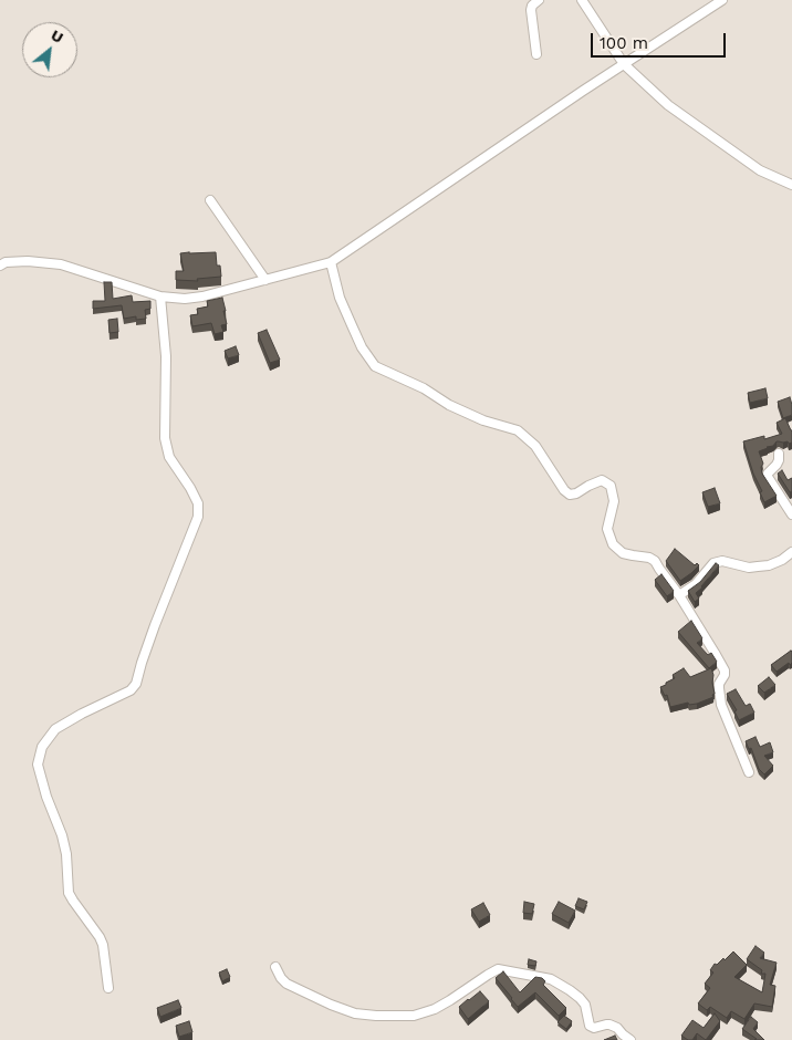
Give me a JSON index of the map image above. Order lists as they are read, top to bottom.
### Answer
{
  "scale_bar": "100 m",
  "north": "top right"
}
